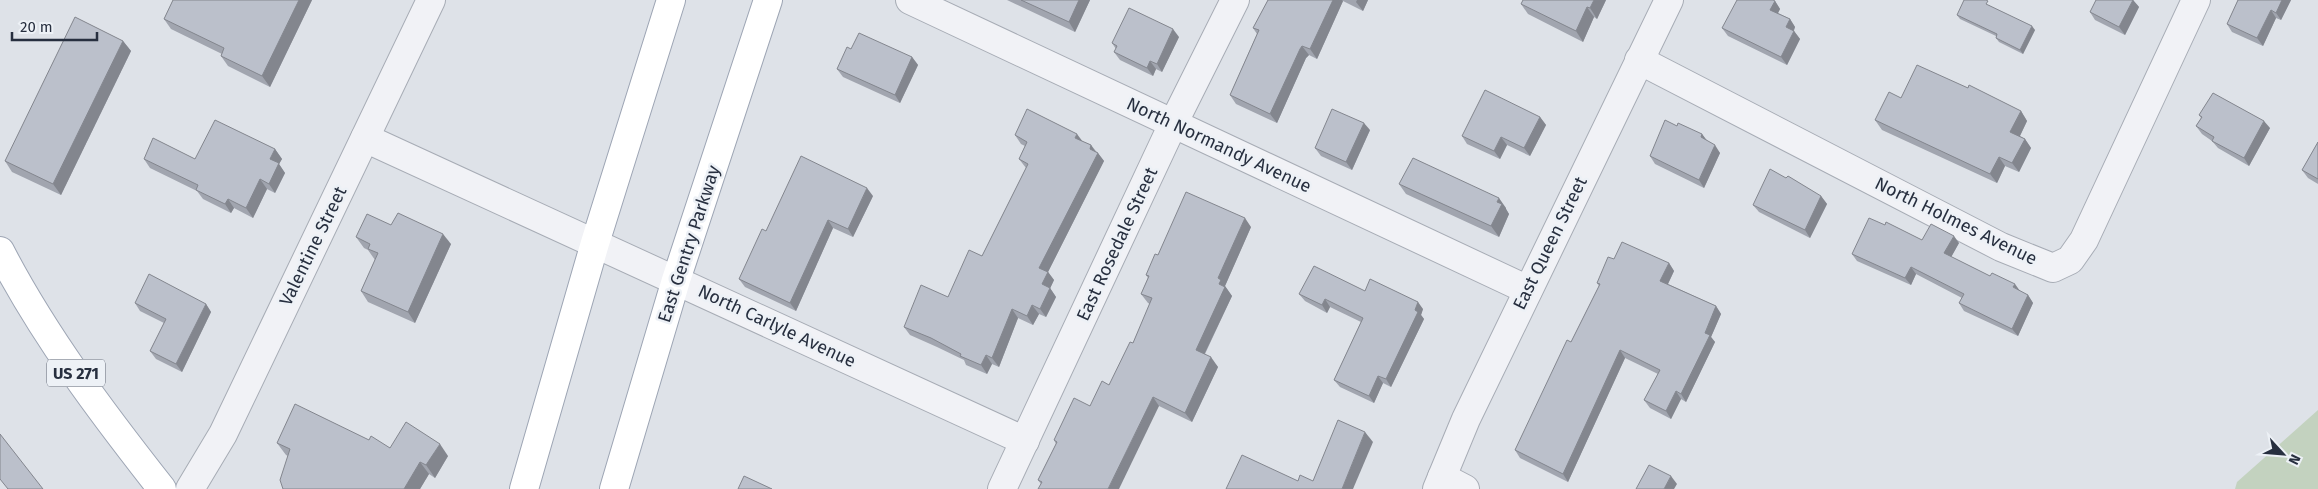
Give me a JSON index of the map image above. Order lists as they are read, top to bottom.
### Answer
{
  "streets": {
    "main road": ["East Gentry Parkway", "US 271"],
    "street": [
      "North Normandy Avenue",
      "North Holmes Avenue",
      "East Queen Street",
      "East Rosedale Street",
      "Valentine Street",
      "North Carlyle Avenue"
    ]
  },
  "crossings": [
    ["North Normandy Avenue", "East Queen Street"],
    ["North Normandy Avenue", "East Rosedale Street"],
    ["North Holmes Avenue", "East Queen Street"],
    ["East Gentry Parkway", "North Carlyle Avenue"],
    ["East Rosedale Street", "North Carlyle Avenue"],
    ["Valentine Street", "North Carlyle Avenue"]
  ],
  "scale_bar": "20 m",
  "north": "bottom right"
}
